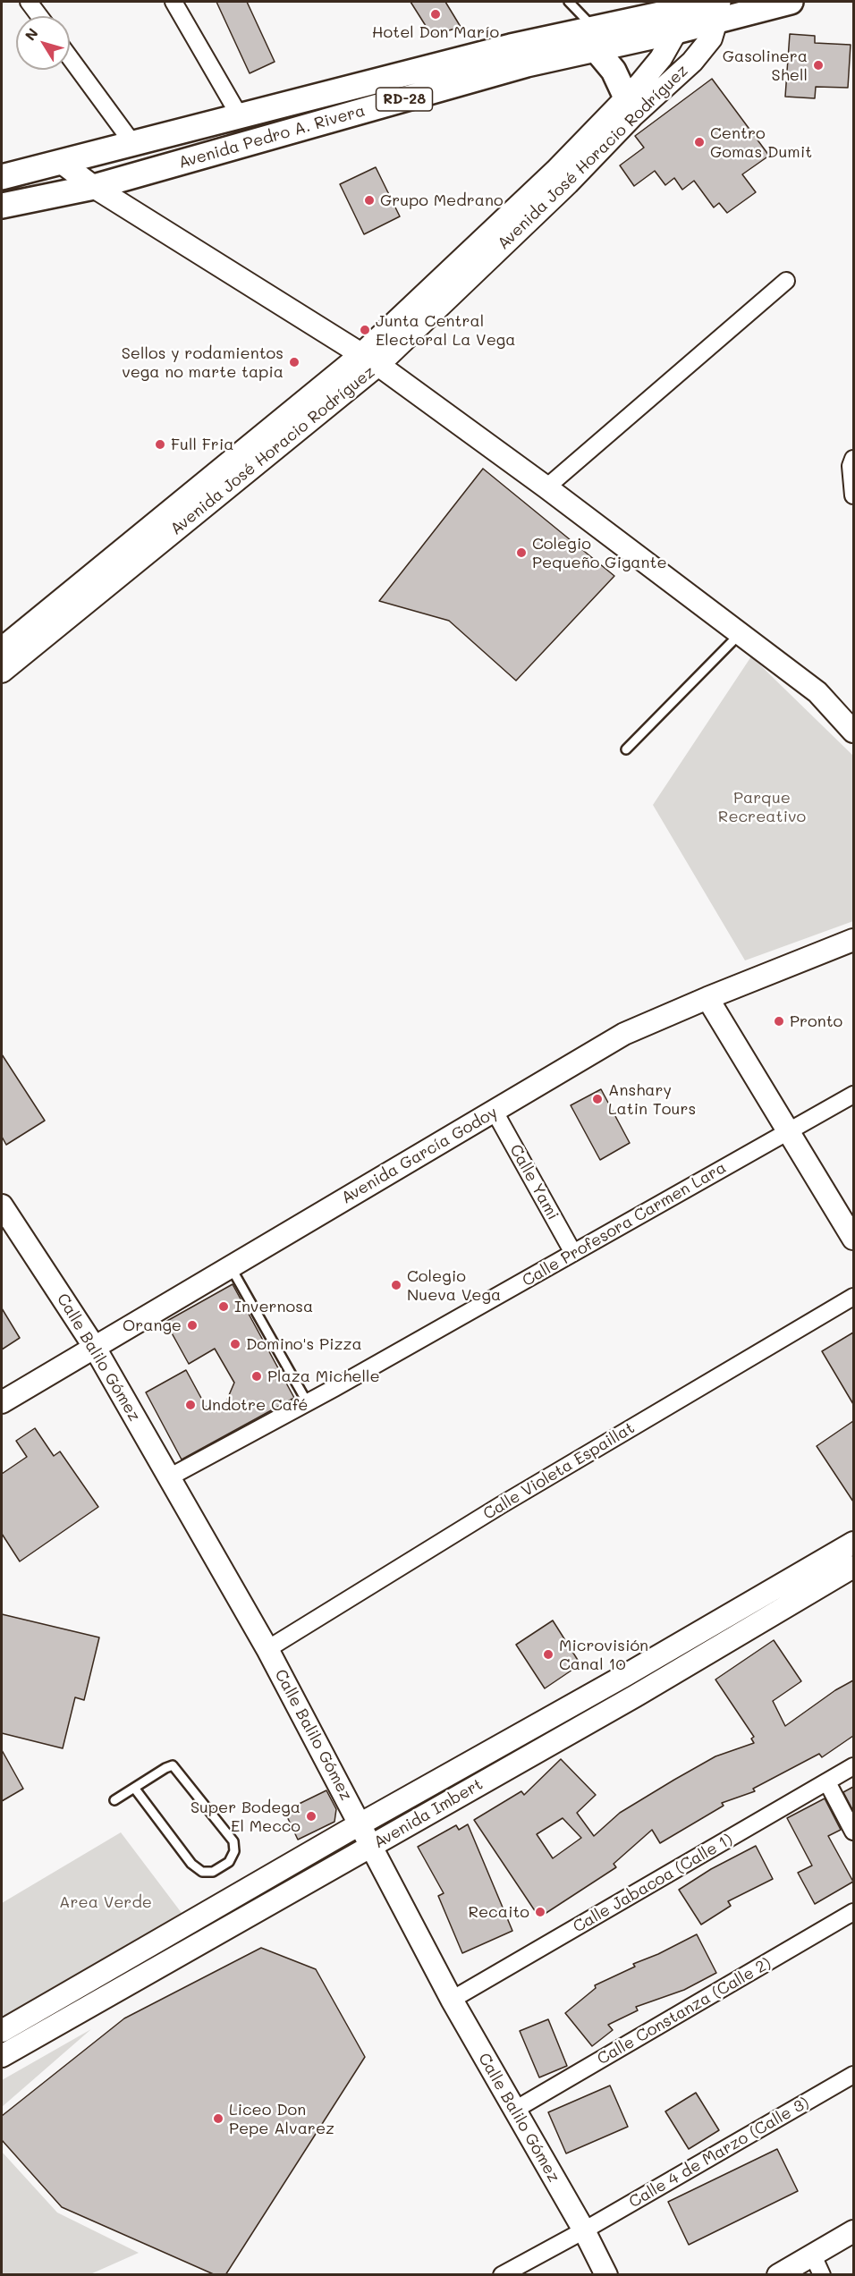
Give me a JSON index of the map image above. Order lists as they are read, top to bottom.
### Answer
{
  "streets": {
    "main road": ["RD-28", "Avenida Pedro A. Rivera"],
    "street": [
      "Avenida José Horacio Rodríguez",
      "Avenida García Godoy",
      "Calle Yami",
      "Calle Profesora Carmen Lara",
      "Calle Balilo Gómez",
      "Calle Violeta Espaillat",
      "Avenida Imbert",
      "Calle Jabacoa (Calle 1)",
      "Calle Constanza (Calle 2)",
      "Calle 4 de Marzo (Calle 3)"
    ]
  },
  "crossings": [
    ["Avenida Pedro A. Rivera", "Avenida José Horacio Rodríguez"],
    ["Avenida García Godoy", "Calle Yami"],
    ["Avenida García Godoy", "Calle Balilo Gómez"],
    ["Calle Yami", "Calle Profesora Carmen Lara"],
    ["Calle Profesora Carmen Lara", "Calle Balilo Gómez"],
    ["Calle Balilo Gómez", "Calle Violeta Espaillat"],
    ["Calle Balilo Gómez", "Avenida Imbert"],
    ["Calle Balilo Gómez", "Calle Jabacoa (Calle 1)"],
    ["Calle Balilo Gómez", "Calle Constanza (Calle 2)"],
    ["Calle Balilo Gómez", "Calle 4 de Marzo (Calle 3)"]
  ],
  "parks": ["Parque Recreativo", "Area Verde"],
  "places": [
    "Hotel Don Marío",
    "Gasolinera Shell",
    "Centro Gomas Dumit",
    "Grupo Medrano",
    "Junta Central Electoral La Vega",
    "Sellos y rodamientos vega no marte tapia",
    "Full Fria",
    "Colegio Pequeño Gigante",
    "Pronto",
    "Anshary Latin Tours",
    "Colegio Nueva Vega",
    "Invernosa",
    "Orange",
    "Domino's Pizza",
    "Plaza Michelle",
    "Undotre Café",
    "Microvisión Canal 10",
    "Super Bodega El Mecco",
    "Recaito",
    "Liceo Don Pepe Alvarez"
  ],
  "north": "top left"
}
